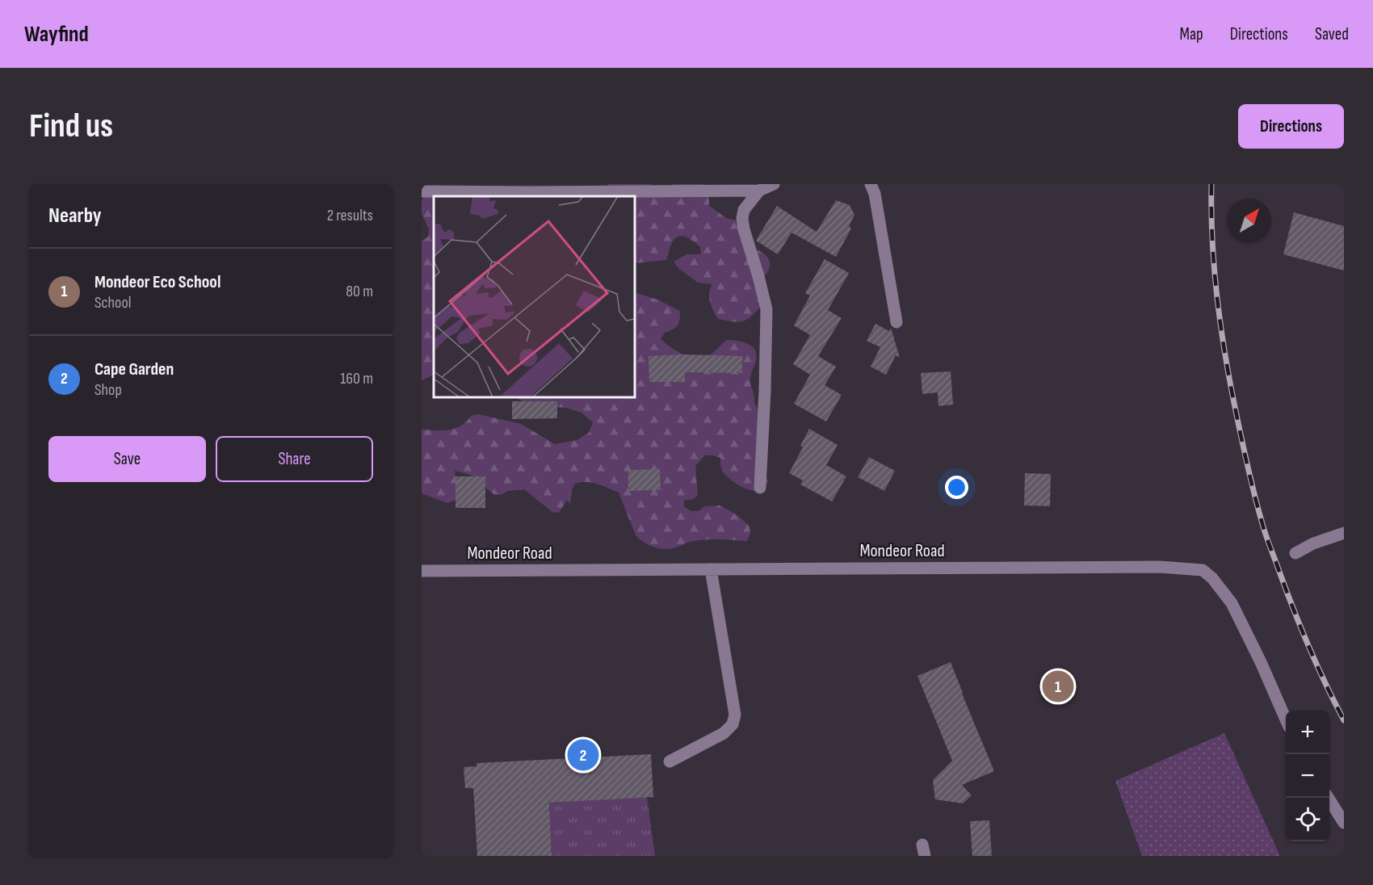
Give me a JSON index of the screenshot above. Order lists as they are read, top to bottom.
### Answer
{
  "streets": {
    "street": ["Mondeor Road"]
  },
  "north": "top right",
  "page": {
    "header": "Wayfind",
    "nav": ["Map", "Directions", "Saved"],
    "buttons": [
      "Directions",
      ["Save", "Share"]
    ],
    "title": "Find us",
    "heading": ["Nearby", "2 results"],
    "list": [
      {
        "mark": "1",
        "name": "Mondeor Eco School",
        "note": "School",
        "value": "80 m"
      },
      {
        "mark": "2",
        "name": "Cape Garden",
        "note": "Shop",
        "value": "160 m"
      }
    ],
    "pins": ["1", "2"],
    "map_buttons": ["+", "−"]
  }
}
